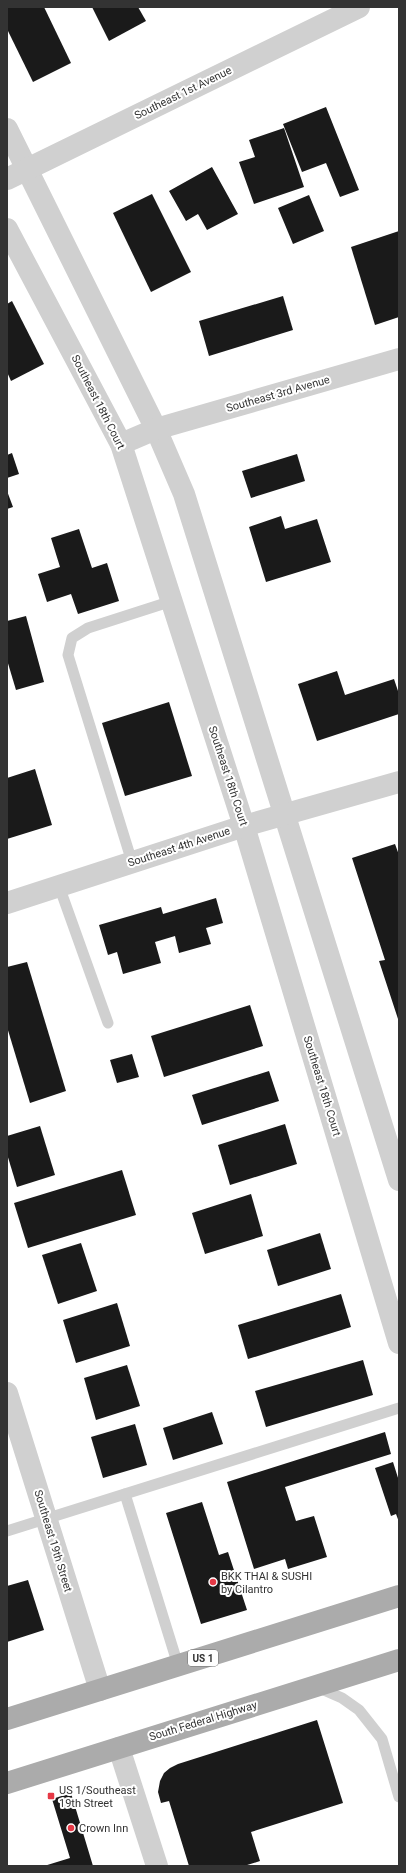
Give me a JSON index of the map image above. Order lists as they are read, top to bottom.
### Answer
{
  "streets": {
    "main road": ["US 1", "South Federal Highway"],
    "street": [
      "Southeast 1st Avenue",
      "Southeast 3rd Avenue",
      "Southeast 18th Court",
      "Southeast 4th Avenue",
      "Southeast 19th Street"
    ]
  },
  "crossings": [
    ["Southeast 3rd Avenue", "Southeast 18th Court"],
    ["Southeast 18th Court", "Southeast 4th Avenue"],
    ["Southeast 19th Street", "US 1"]
  ],
  "places": {
    "other": ["BKK THAI & SUSHI by Cilantro", "Crown Inn"],
    "transit": ["US 1/Southeast 19th Street"]
  }
}
